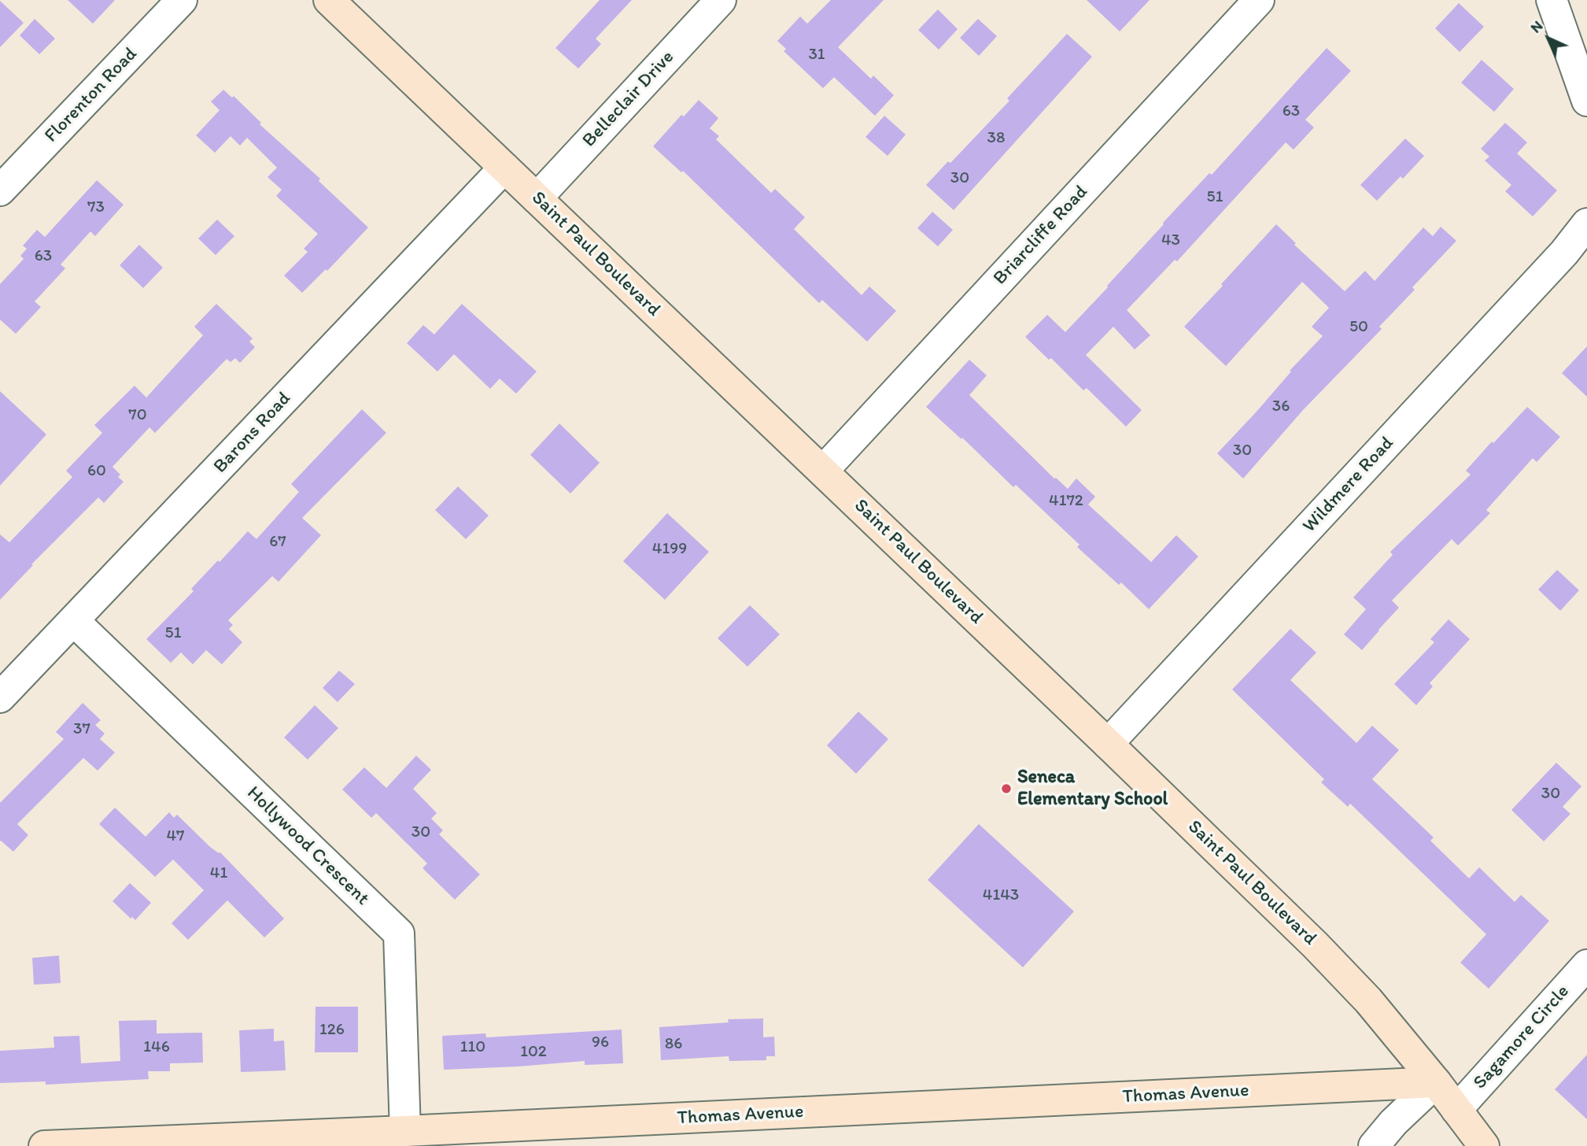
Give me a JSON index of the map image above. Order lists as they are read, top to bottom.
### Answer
{
  "streets": {
    "street": [
      "Florenton Road",
      "Belleclair Drive",
      "Briarcliffe Road",
      "Saint Paul Boulevard",
      "Barons Road",
      "Wildmere Road",
      "Hollywood Crescent",
      "Sagamore Circle",
      "Thomas Avenue"
    ]
  },
  "crossings": [
    ["Belleclair Drive", "Saint Paul Boulevard"],
    ["Briarcliffe Road", "Saint Paul Boulevard"],
    ["Saint Paul Boulevard", "Barons Road"],
    ["Saint Paul Boulevard", "Wildmere Road"],
    ["Saint Paul Boulevard", "Sagamore Circle"],
    ["Saint Paul Boulevard", "Thomas Avenue"],
    ["Barons Road", "Hollywood Crescent"],
    ["Hollywood Crescent", "Thomas Avenue"]
  ],
  "places": ["Seneca Elementary School"],
  "house_numbers": [
    "31",
    "63",
    "38",
    "30",
    "51",
    "73",
    "43",
    "63",
    "50",
    "36",
    "70",
    "30",
    "60",
    "4172",
    "67",
    "4199",
    "51",
    "37",
    "30",
    "30",
    "47",
    "41",
    "4143",
    "126",
    "96",
    "86",
    "146",
    "110",
    "102"
  ],
  "north": "top left"
}
